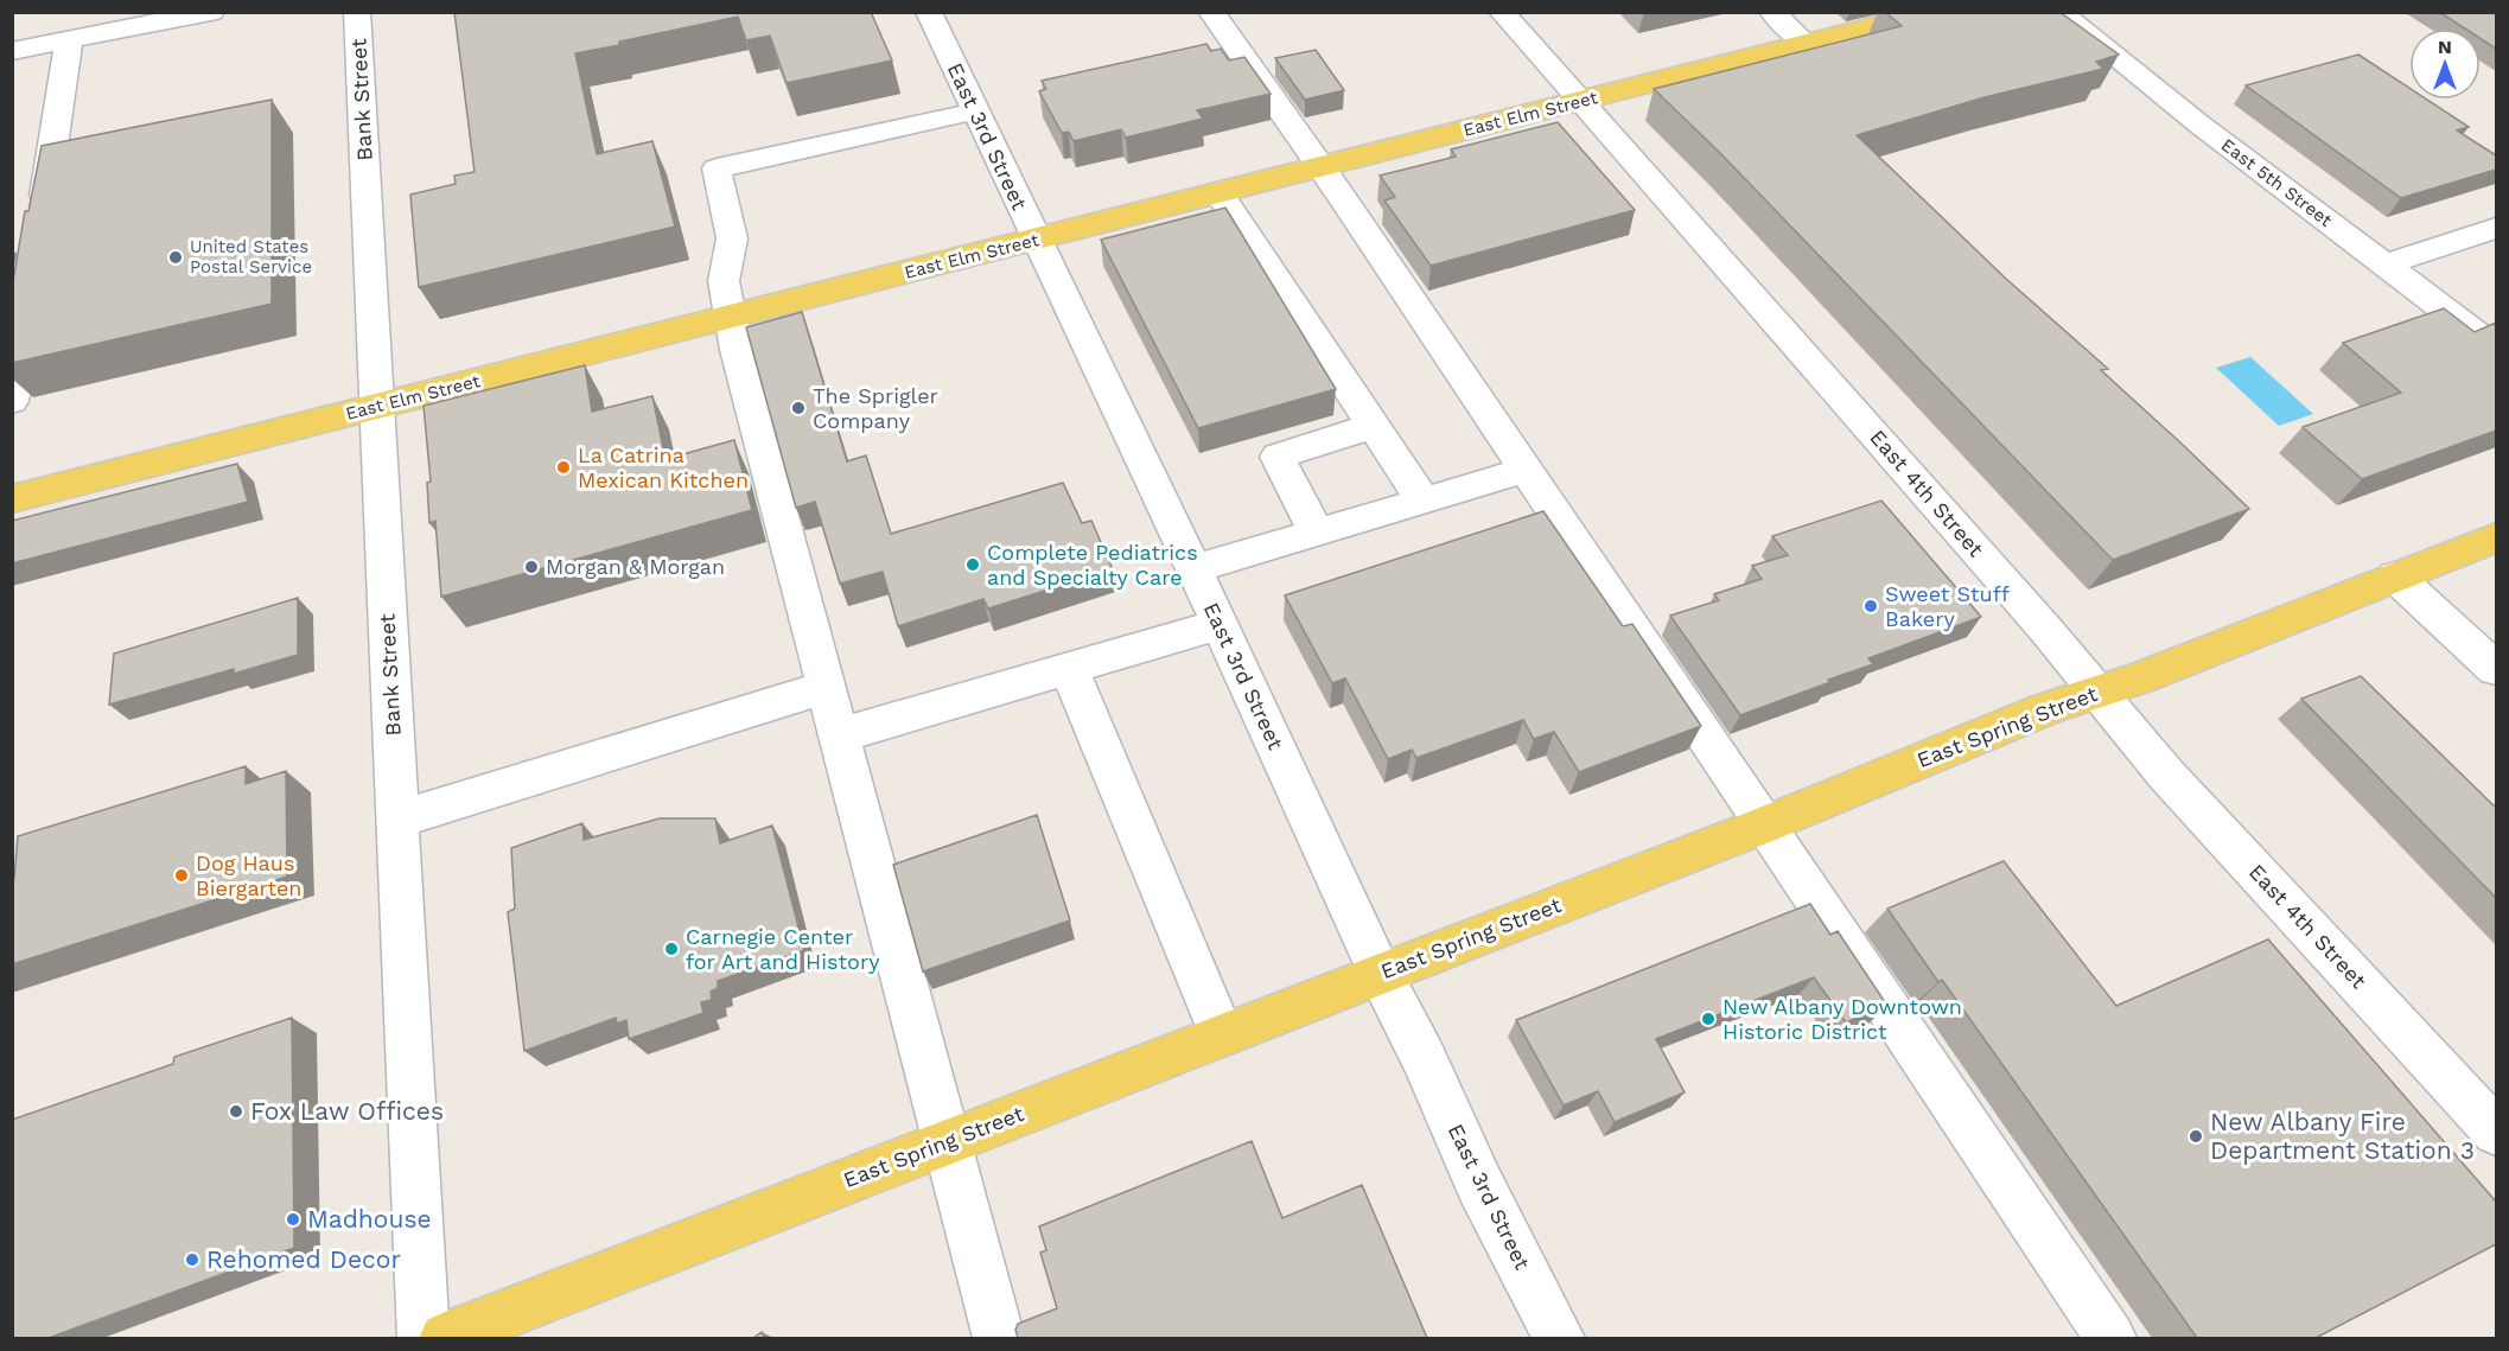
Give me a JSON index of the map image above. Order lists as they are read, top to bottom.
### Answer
{
  "streets": {
    "main road": ["East Elm Street", "East Spring Street"],
    "street": [
      "Bank Street",
      "East 3rd Street",
      "East 5th Street",
      "East 4th Street"
    ]
  },
  "crossings": [
    ["Bank Street", "East Elm Street"],
    ["East Elm Street", "East 3rd Street"],
    ["East Elm Street", "East 4th Street"],
    ["East 3rd Street", "East Spring Street"],
    ["East 4th Street", "East Spring Street"]
  ],
  "places": [
    "United States Postal Service",
    "The Sprigler Company",
    "La Catrina Mexican Kitchen",
    "Complete Pediatrics and Specialty Care",
    "Morgan & Morgan",
    "Sweet Stuff Bakery",
    "Dog Haus Biergarten",
    "Carnegie Center for Art and History",
    "New Albany Downtown Historic District",
    "Fox Law Offices",
    "New Albany Fire Department Station 3",
    "Madhouse",
    "Rehomed Decor"
  ],
  "north": "top"
}
